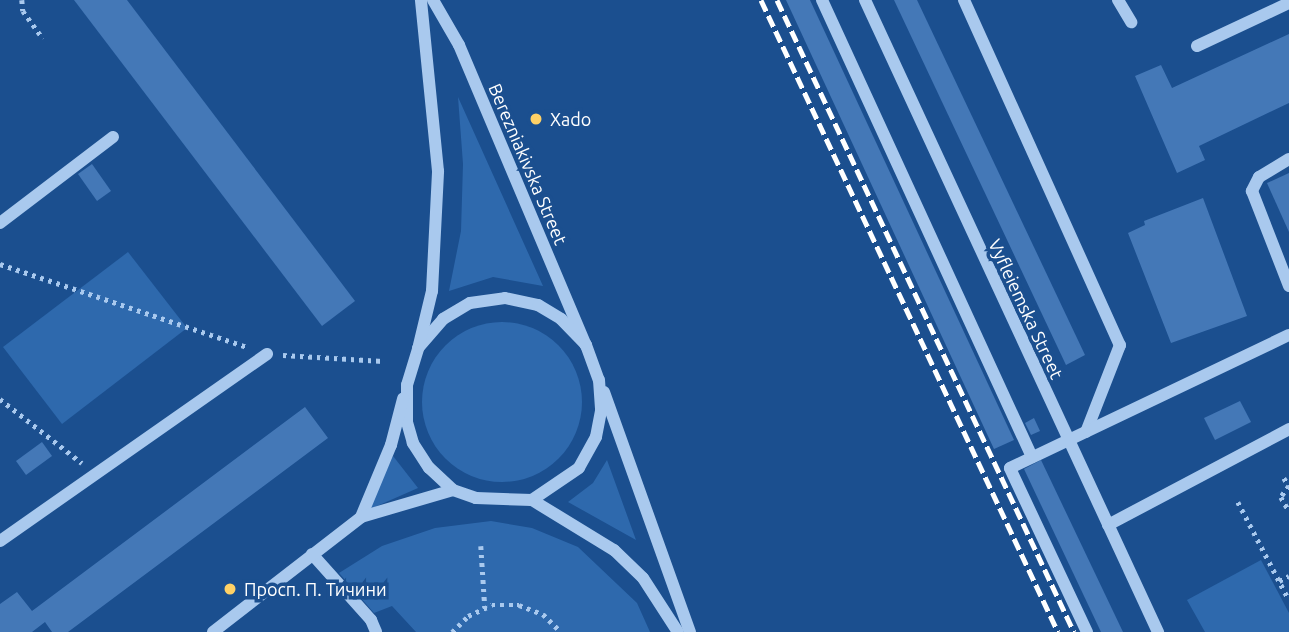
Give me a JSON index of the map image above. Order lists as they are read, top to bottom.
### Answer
{
  "streets": {
    "street": ["Berezniakivska Street", "Vyfleiemska Street"]
  },
  "places": ["Xado", "Просп. П. Тичини"]
}
